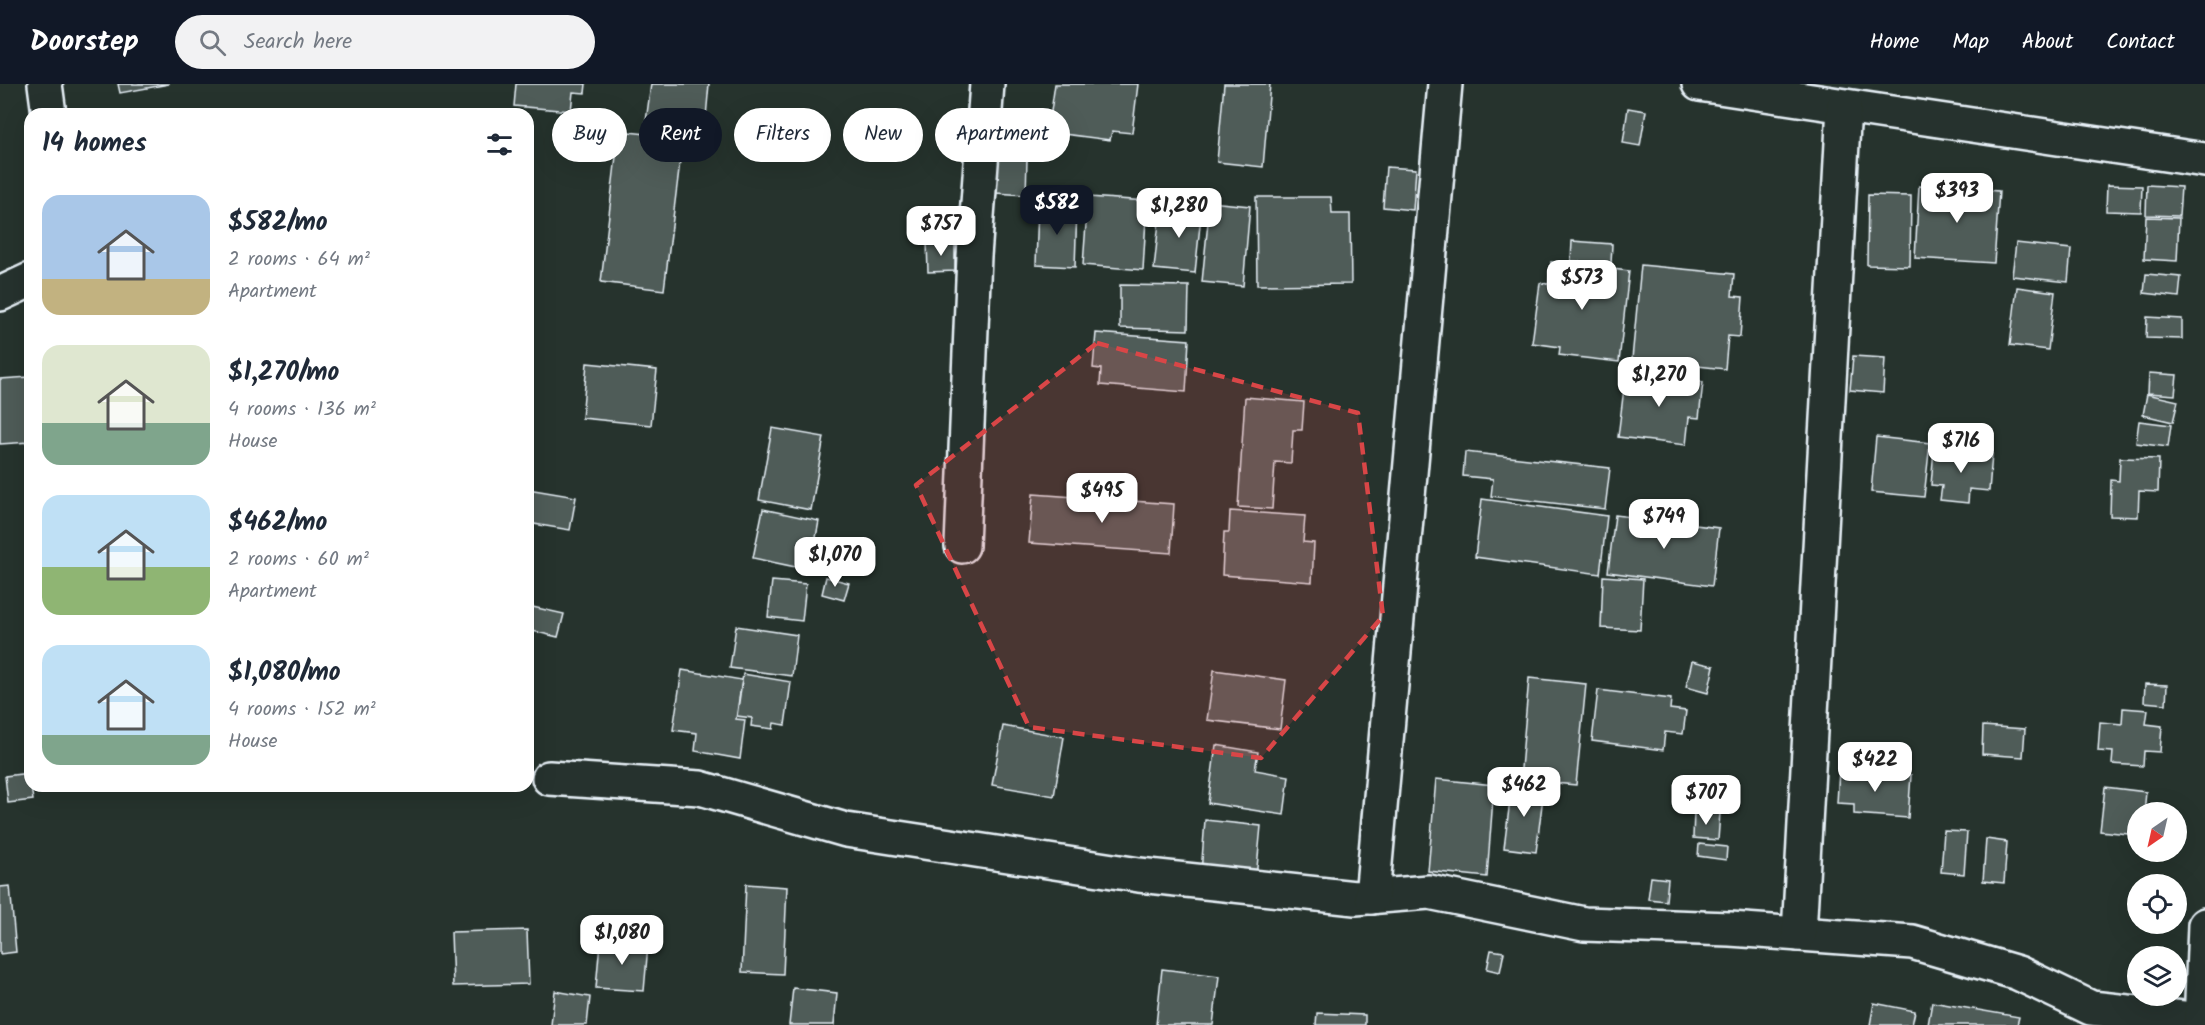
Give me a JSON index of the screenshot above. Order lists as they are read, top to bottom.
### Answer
{
  "north": "bottom left",
  "page": {
    "header": "Doorstep",
    "search": "Search here",
    "nav": [
      "Home",
      "Map",
      "About",
      "Contact"
    ],
    "chip": [
      "Buy",
      "Rent",
      "Filters",
      "New",
      "Apartment"
    ],
    "heading": "14 homes",
    "price": [
      "$393",
      "$582",
      "$1,280",
      "$757",
      "$573",
      "$1,270",
      "$716",
      "$495",
      "$749",
      "$1,070",
      "$422",
      "$462",
      "$707",
      "$1,080"
    ],
    "list": [
      {
        "name": "$582/mo",
        "note": "2 rooms · 64 m² · Apartment"
      },
      {
        "name": "$1,270/mo",
        "note": "4 rooms · 136 m² · House"
      },
      {
        "name": "$462/mo",
        "note": "2 rooms · 60 m² · Apartment"
      },
      {
        "name": "$1,080/mo",
        "note": "4 rooms · 152 m² · House"
      }
    ]
  }
}
